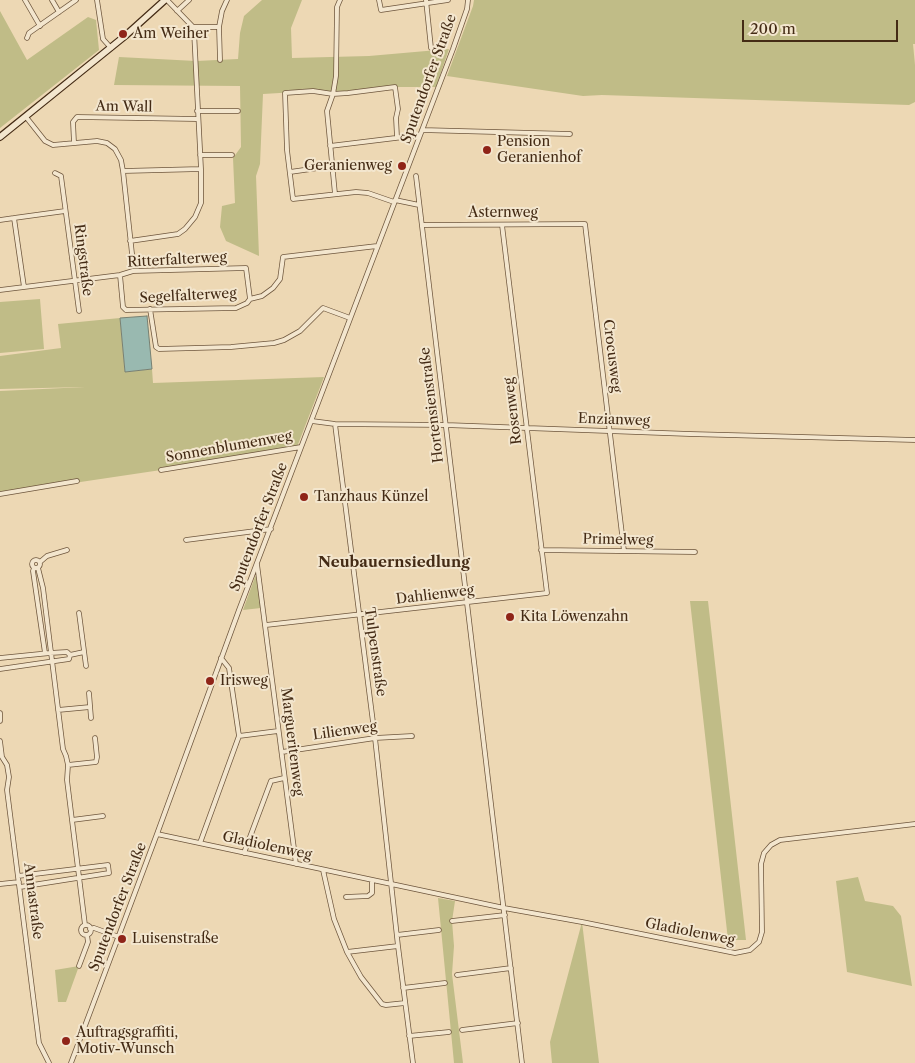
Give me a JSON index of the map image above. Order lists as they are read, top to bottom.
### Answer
{
  "streets": {
    "street": [
      "Sputendorfer Straße",
      "Am Wall",
      "Asternweg",
      "Ringstraße",
      "Ritterfalterweg",
      "Segelfalterweg",
      "Crocusweg",
      "Hortensienstraße",
      "Rosenweg",
      "Enzianweg",
      "Sonnenblumenweg",
      "Primelweg",
      "Dahlienweg",
      "Tulpenstraße",
      "Lilienweg",
      "Margueritenweg",
      "Gladiolenweg",
      "Annastraße"
    ]
  },
  "crossings": [
    ["Sputendorfer Straße", "Segelfalterweg"],
    ["Sputendorfer Straße", "Enzianweg"],
    ["Sputendorfer Straße", "Sonnenblumenweg"],
    ["Sputendorfer Straße", "Margueritenweg"],
    ["Sputendorfer Straße", "Gladiolenweg"],
    ["Asternweg", "Crocusweg"],
    ["Asternweg", "Hortensienstraße"],
    ["Asternweg", "Rosenweg"],
    ["Ringstraße", "Ritterfalterweg"],
    ["Ritterfalterweg", "Segelfalterweg"],
    ["Crocusweg", "Enzianweg"],
    ["Crocusweg", "Primelweg"],
    ["Hortensienstraße", "Enzianweg"],
    ["Hortensienstraße", "Dahlienweg"],
    ["Hortensienstraße", "Gladiolenweg"],
    ["Rosenweg", "Enzianweg"],
    ["Rosenweg", "Primelweg"],
    ["Rosenweg", "Dahlienweg"],
    ["Enzianweg", "Tulpenstraße"],
    ["Dahlienweg", "Tulpenstraße"],
    ["Dahlienweg", "Margueritenweg"],
    ["Tulpenstraße", "Lilienweg"],
    ["Tulpenstraße", "Gladiolenweg"],
    ["Lilienweg", "Margueritenweg"],
    ["Margueritenweg", "Gladiolenweg"]
  ],
  "districts": ["Neubauernsiedlung"],
  "places": [
    "Am Weiher",
    "Pension Geranienhof",
    "Geranienweg",
    "Tanzhaus Künzel",
    "Kita Löwenzahn",
    "Irisweg",
    "Luisenstraße",
    "Auftragsgraffiti, Motiv-Wunsch"
  ],
  "scale_bar": "200 m"
}
